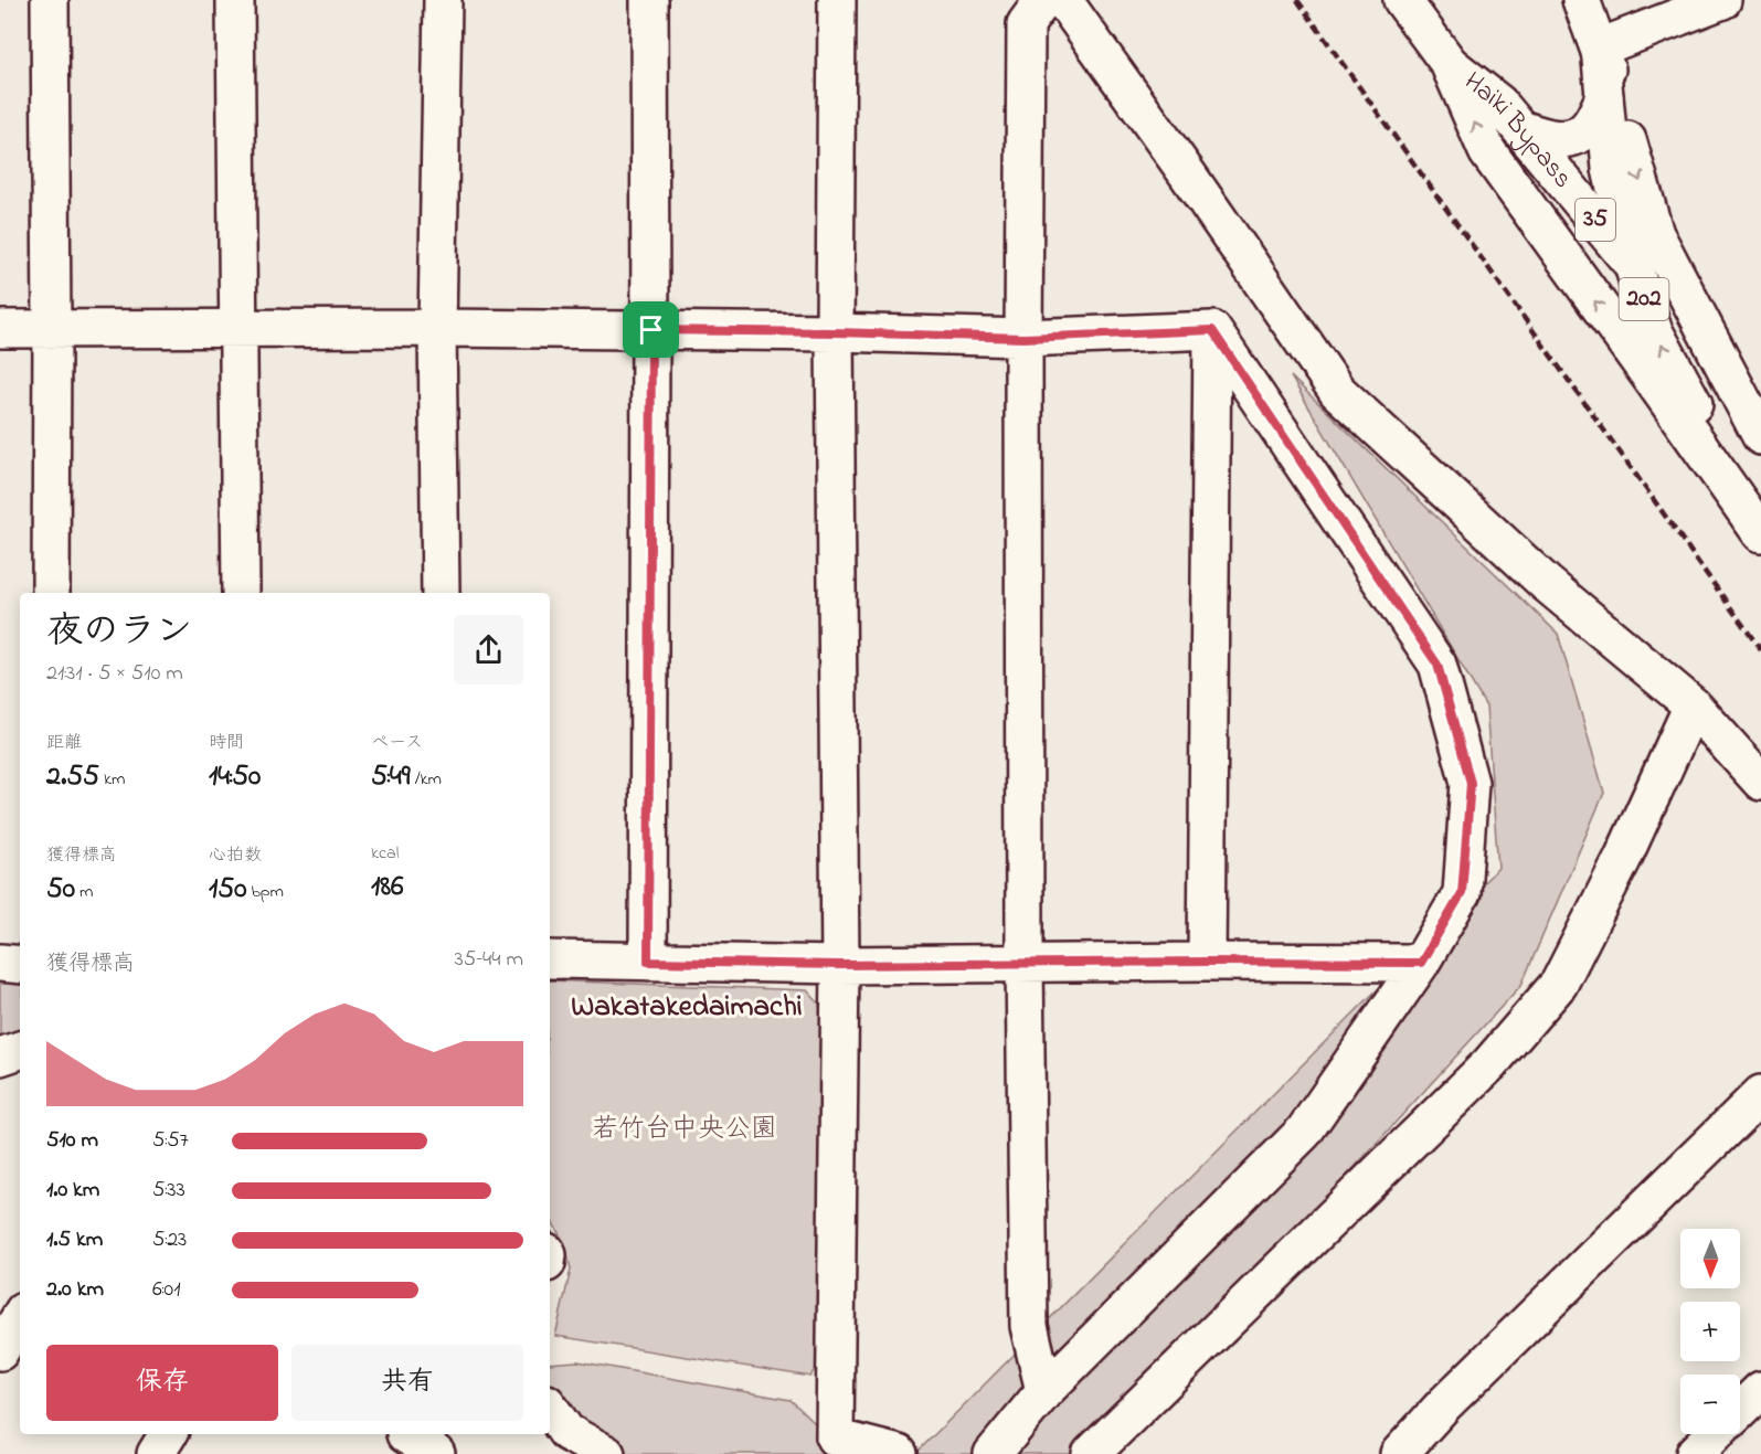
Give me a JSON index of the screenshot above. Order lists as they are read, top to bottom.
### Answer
{
  "streets": {
    "main road": ["Haiki Bypass", "35", "202"]
  },
  "crossings": [
    ["Haiki Bypass", "35"],
    ["Haiki Bypass", "202"],
    ["35", "202"]
  ],
  "districts": ["Wakatakedaimachi"],
  "parks": ["若竹台中央公園"],
  "north": "bottom",
  "page": {
    "heading": ["夜のラン", "21:31 · 5 × 510 m"],
    "stats": [
      ["距離", "2.55 km"],
      ["時間", "14:50"],
      ["ペース", "5:49 /km"],
      ["獲得標高", "50 m"],
      ["心拍数", "150 bpm"],
      ["kcal", "186"]
    ],
    "chart": ["獲得標高", "35–44 m"],
    "list": [
      {
        "name": "510 m",
        "note": "5:57"
      },
      {
        "name": "1.0 km",
        "note": "5:33"
      },
      {
        "name": "1.5 km",
        "note": "5:23"
      },
      {
        "name": "2.0 km",
        "note": "6:01"
      }
    ],
    "map_buttons": ["+", "−"],
    "buttons": ["保存", "共有"]
  }
}
